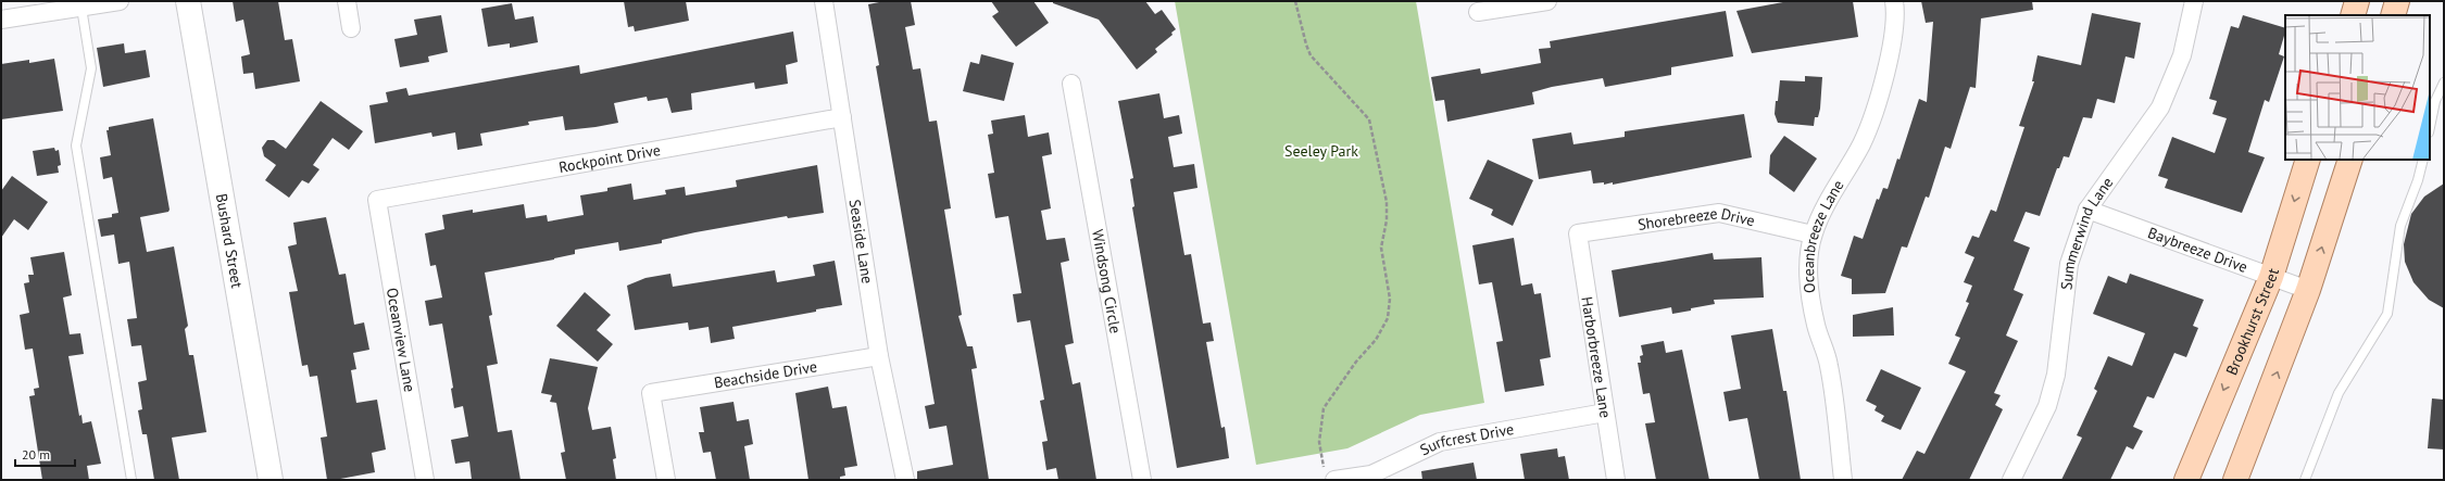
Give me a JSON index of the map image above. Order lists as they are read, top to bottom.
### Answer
{
  "streets": {
    "main road": ["Brookhurst Street"],
    "street": [
      "Rockpoint Drive",
      "Shorebreeze Drive",
      "Summerwind Lane",
      "Oceanbreeze Lane",
      "Bushard Street",
      "Seaside Lane",
      "Baybreeze Drive",
      "Windsong Circle",
      "Oceanview Lane",
      "Harborbreeze Lane",
      "Beachside Drive",
      "Surfcrest Drive"
    ]
  },
  "crossings": [
    ["Rockpoint Drive", "Seaside Lane"],
    ["Rockpoint Drive", "Oceanview Lane"],
    ["Shorebreeze Drive", "Oceanbreeze Lane"],
    ["Shorebreeze Drive", "Harborbreeze Lane"],
    ["Summerwind Lane", "Baybreeze Drive"],
    ["Seaside Lane", "Beachside Drive"],
    ["Baybreeze Drive", "Brookhurst Street"],
    ["Harborbreeze Lane", "Surfcrest Drive"]
  ],
  "parks": ["Seeley Park"],
  "scale_bar": "20 m"
}
